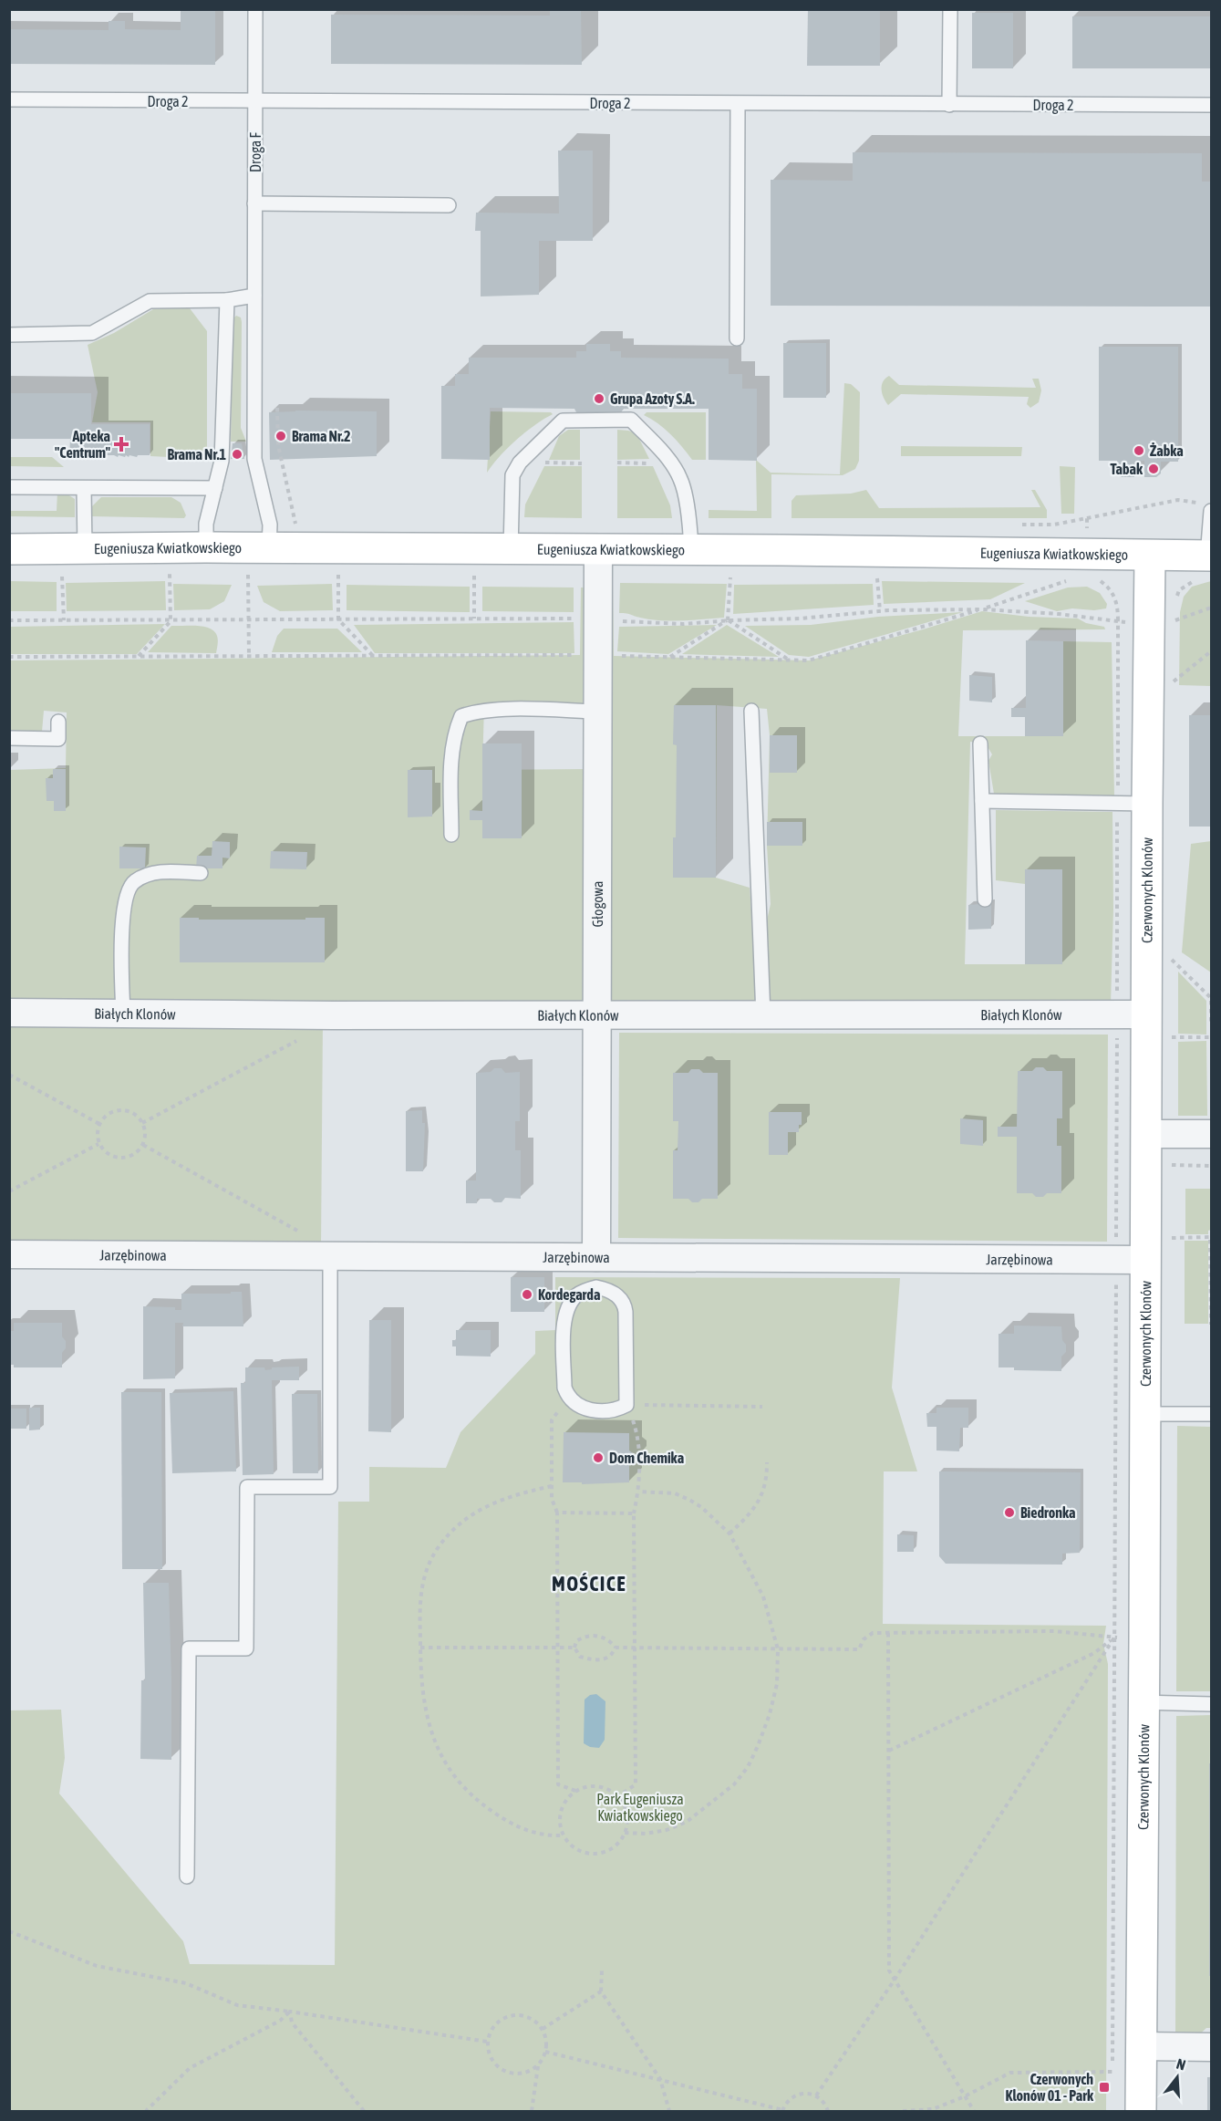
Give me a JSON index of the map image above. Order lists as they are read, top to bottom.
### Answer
{
  "streets": {
    "main road": ["Eugeniusza Kwiatkowskiego", "Czerwonych Klonów"],
    "street": ["Głogowa", "Białych Klonów", "Jarzębinowa"],
    "lane": ["Droga 2", "Droga F"]
  },
  "crossings": [
    ["Droga 2", "Droga F"],
    ["Droga F", "Eugeniusza Kwiatkowskiego"],
    ["Eugeniusza Kwiatkowskiego", "Czerwonych Klonów"],
    ["Eugeniusza Kwiatkowskiego", "Głogowa"],
    ["Czerwonych Klonów", "Białych Klonów"],
    ["Czerwonych Klonów", "Jarzębinowa"],
    ["Głogowa", "Białych Klonów"],
    ["Głogowa", "Jarzębinowa"]
  ],
  "districts": ["MOŚCICE"],
  "parks": ["Park Eugeniusza Kwiatkowskiego"],
  "places": {
    "other": [
      "Grupa Azoty S.A.",
      "Brama Nr.2",
      "Żabka",
      "Brama Nr.1",
      "Tabak",
      "Kordegarda",
      "Dom Chemika",
      "Biedronka"
    ],
    "health": ["Apteka \"Centrum\""],
    "transit": ["Czerwonych Klonów 01 - Park"]
  },
  "north": "top"
}
